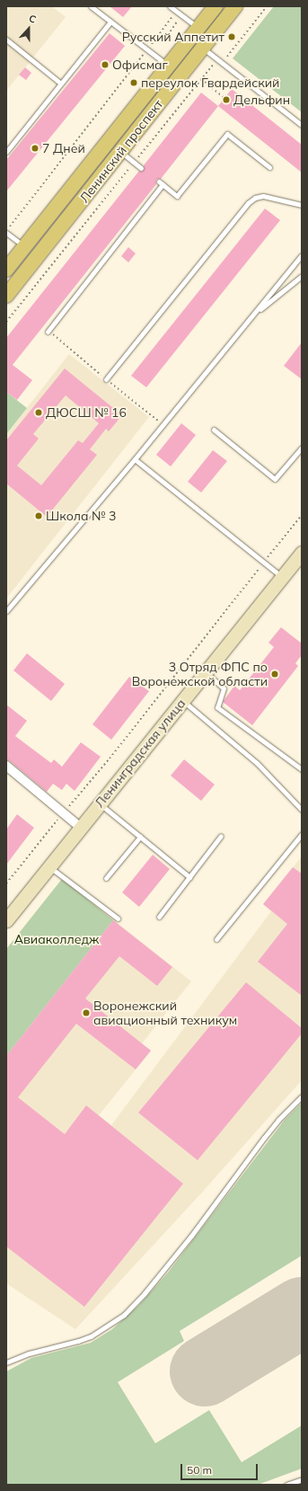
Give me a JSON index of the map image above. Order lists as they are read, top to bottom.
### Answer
{
  "streets": {
    "main road": ["Ленинский проспект", "Ленинградская улица"]
  },
  "parks": ["Авиаколледж"],
  "places": [
    "Русский Аппетит",
    "Офисмаг",
    "переулок Гвардейский",
    "Дельфин",
    "7 Дней",
    "ДЮСШ № 16",
    "Школа № 3",
    "3 Отряд ФПС по Воронежской области",
    "Воронежский авиационный техникум"
  ],
  "scale_bar": "50 m",
  "north": "top"
}
